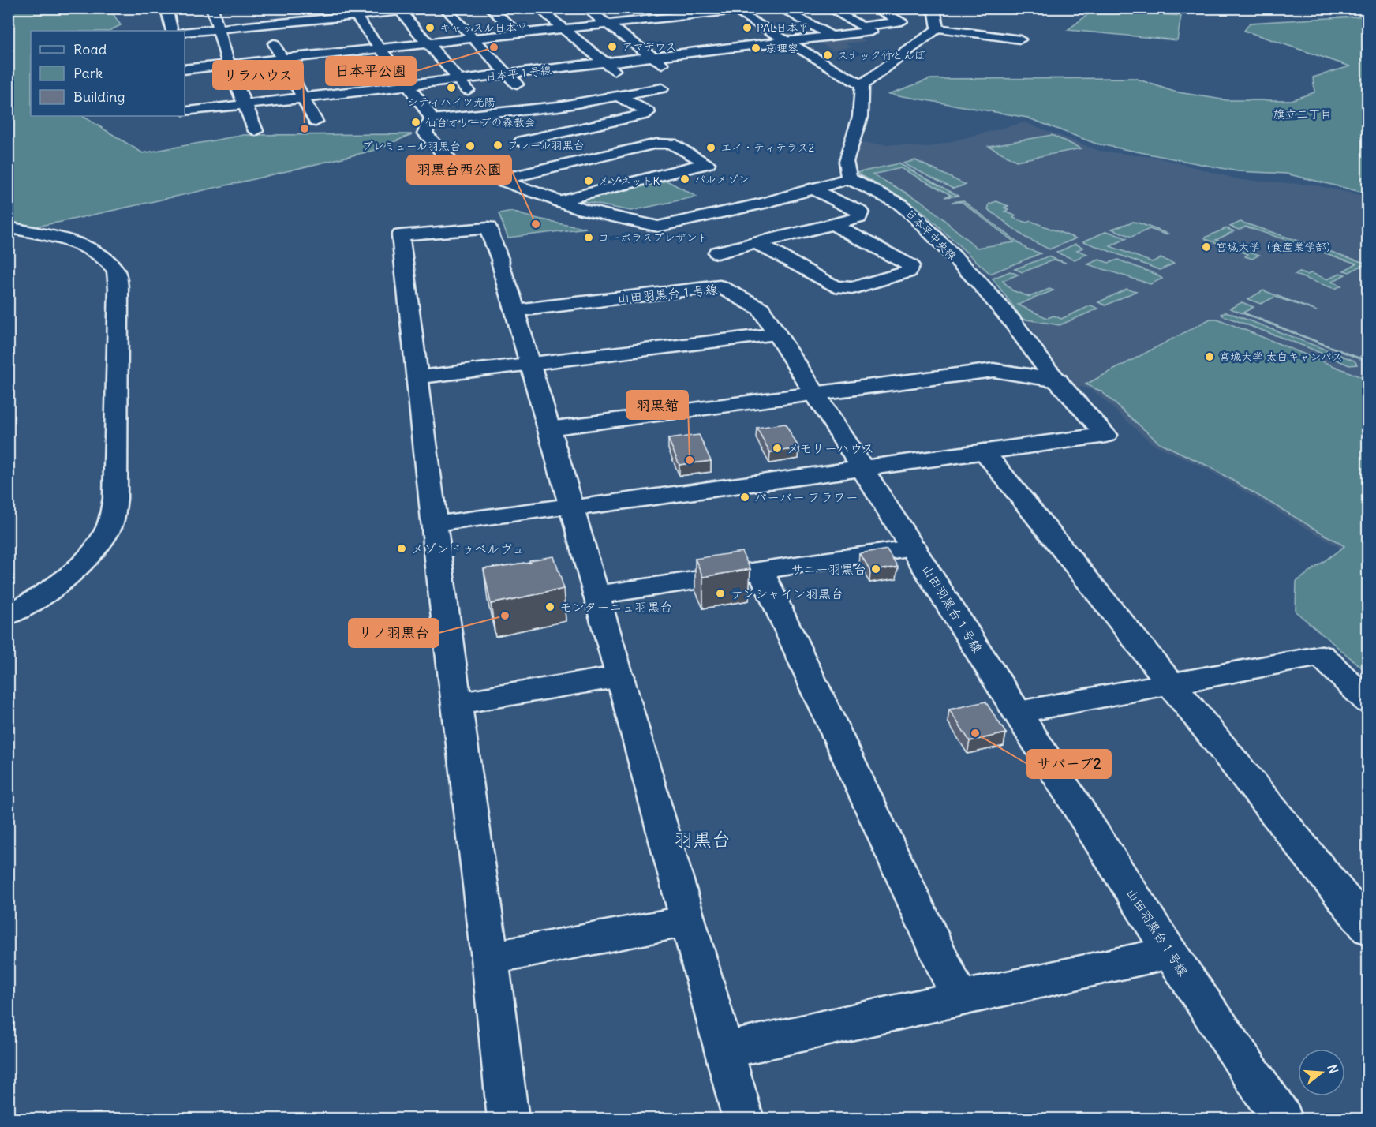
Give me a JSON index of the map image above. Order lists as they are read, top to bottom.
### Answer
{
  "streets": {
    "street": ["日本平１号線", "日本平中央線", "山田羽黒台１号線"]
  },
  "districts": ["旗立二丁目", "羽黒台"],
  "places": [
    "キャッスル日本平",
    "PAL日本平",
    "アマデウス",
    "日本平公園",
    "京理容",
    "スナック竹とんぼ",
    "シティハイツ光陽",
    "仙台オリーブの森教会",
    "リラハウス",
    "フレール羽黒台",
    "プレミュール羽黒台",
    "エイ・ティテラス2",
    "パルメゾン",
    "メゾネットK",
    "羽黒台西公園",
    "コーポラスプレザント",
    "宮城大学（食産業学部）",
    "宮城大学 太白キャンパス",
    "メモリーハウス",
    "羽黒館",
    "バーバー フラワー",
    "メゾンドゥベルヴュ",
    "サニー羽黒台",
    "サンシャイン羽黒台",
    "モンターニュ羽黒台",
    "リノ羽黒台",
    "サバーブ2"
  ],
  "legend": ["Road", "Park", "Building"],
  "north": "right"
}
